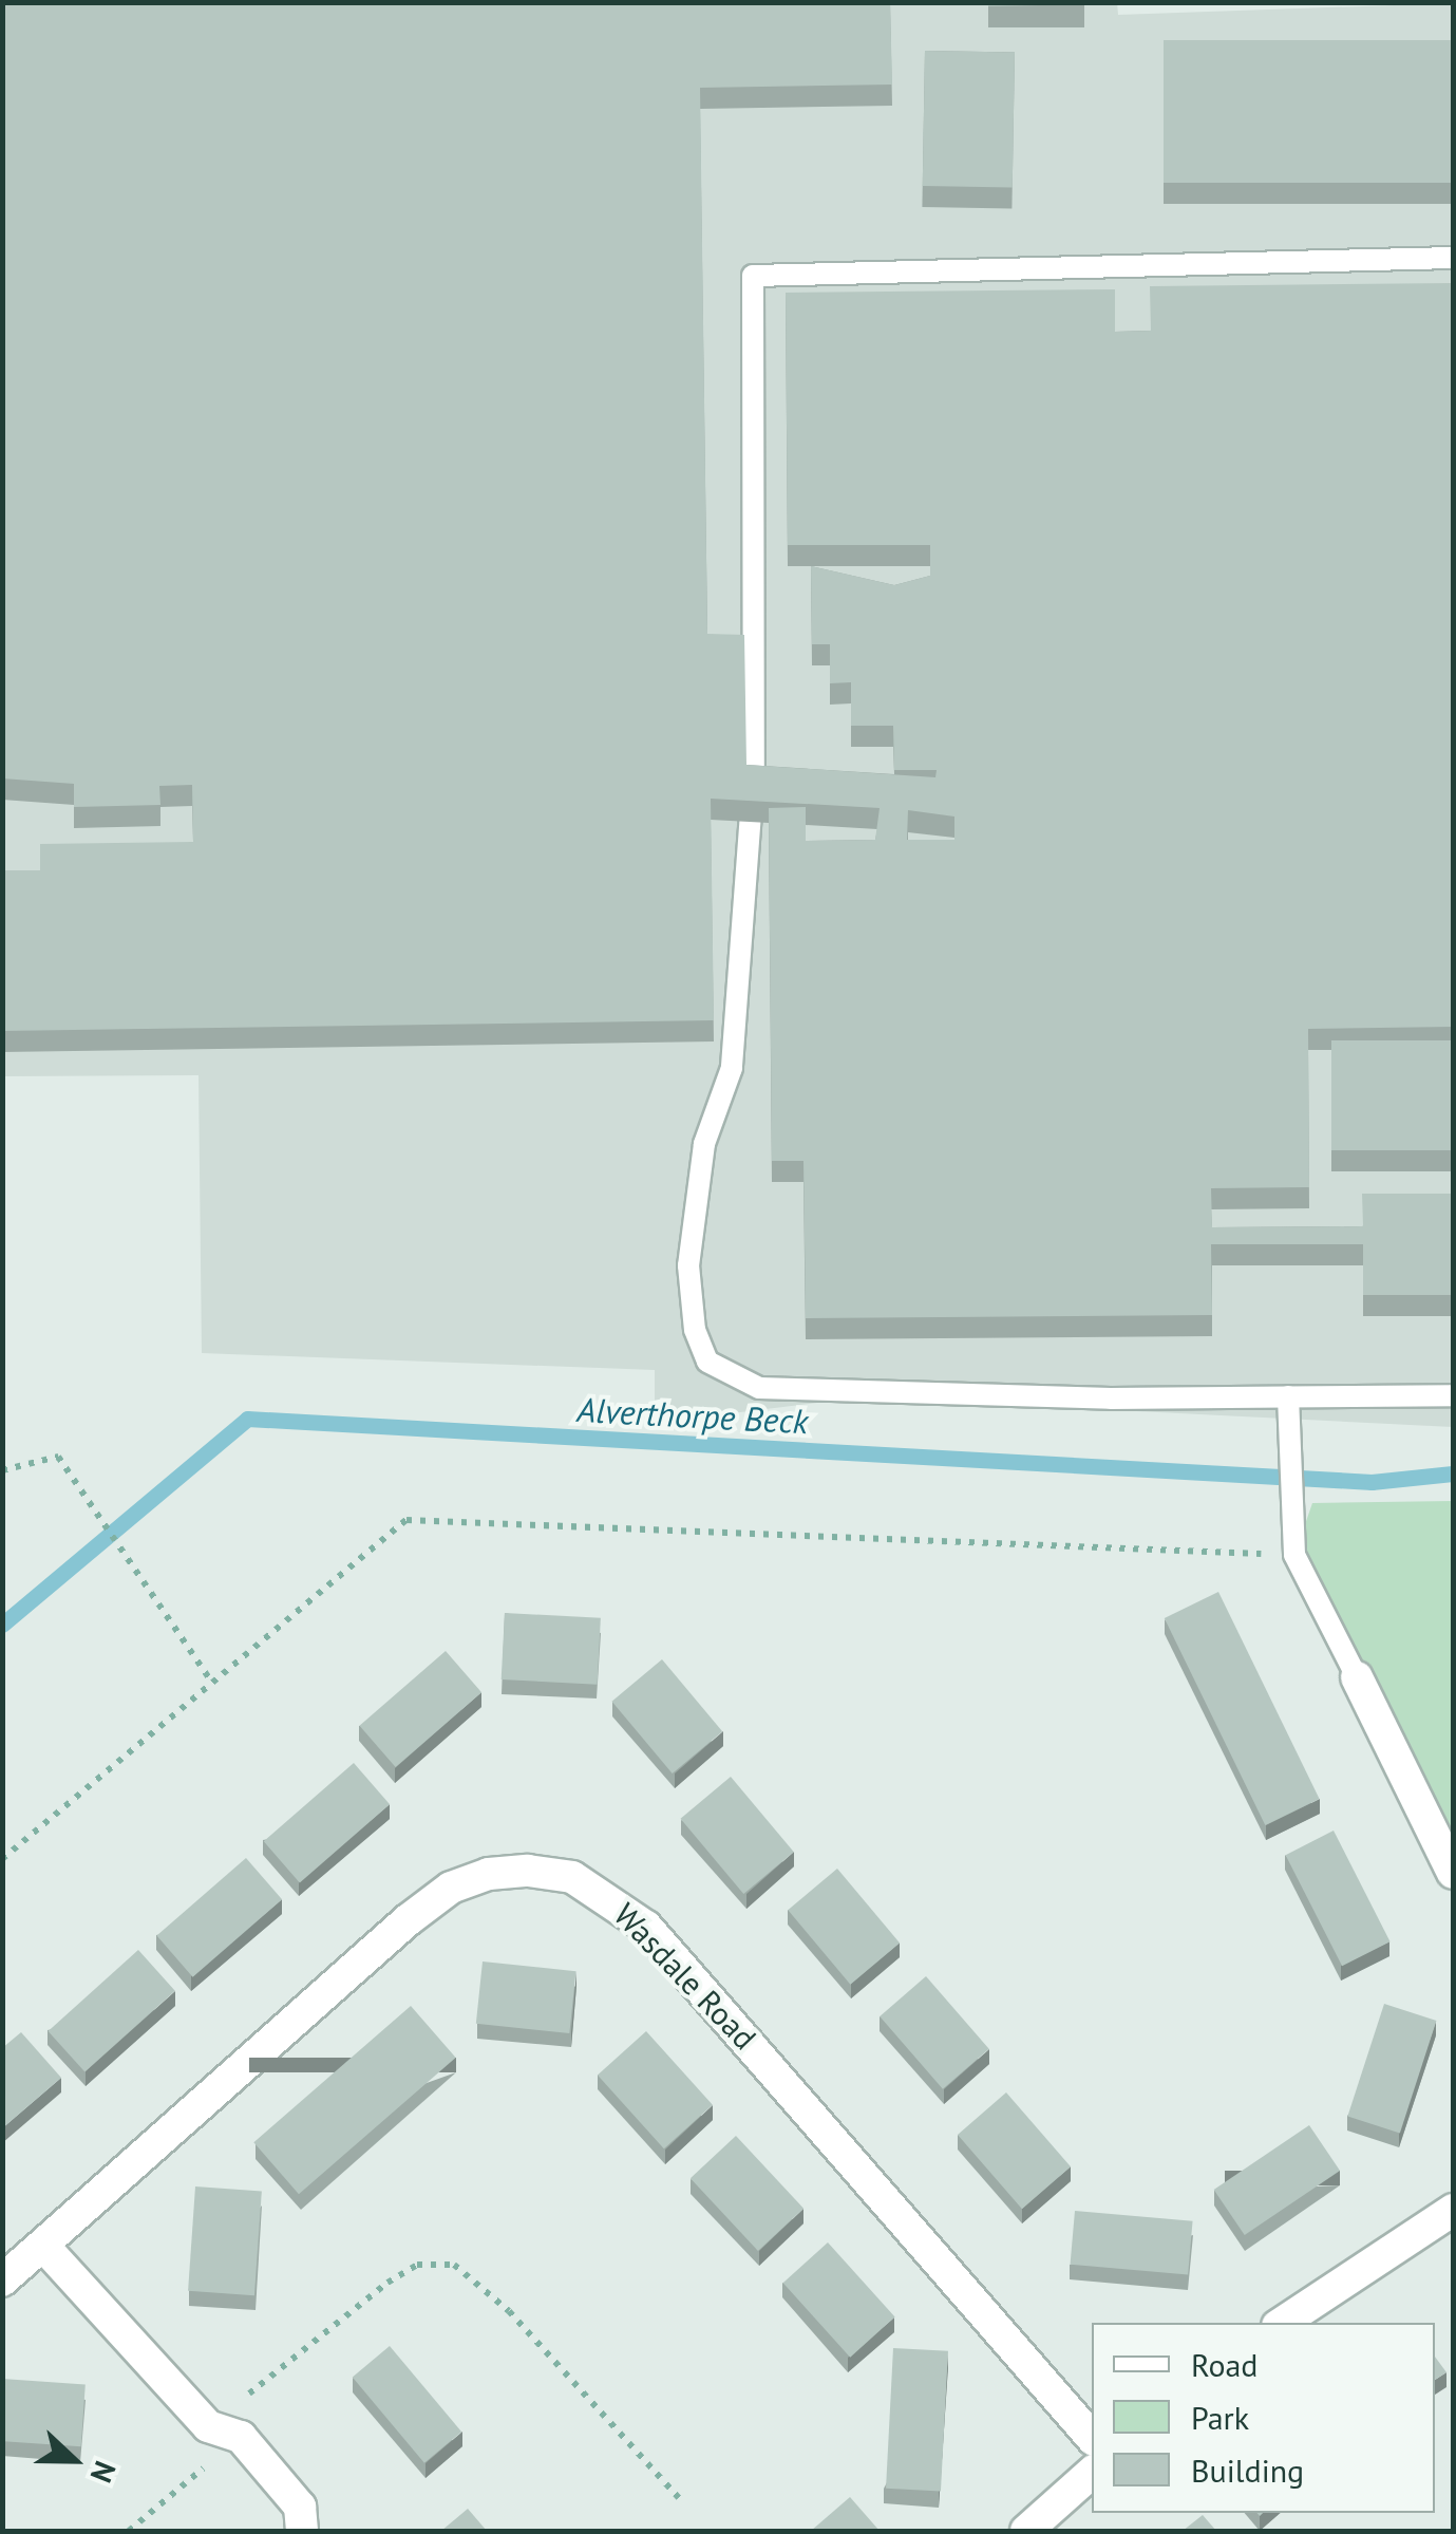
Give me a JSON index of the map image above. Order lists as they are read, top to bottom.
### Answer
{
  "streets": {
    "street": ["Wasdale Road"]
  },
  "water": ["Alverthorpe Beck"],
  "legend": ["Road", "Park", "Building"],
  "north": "right"
}
